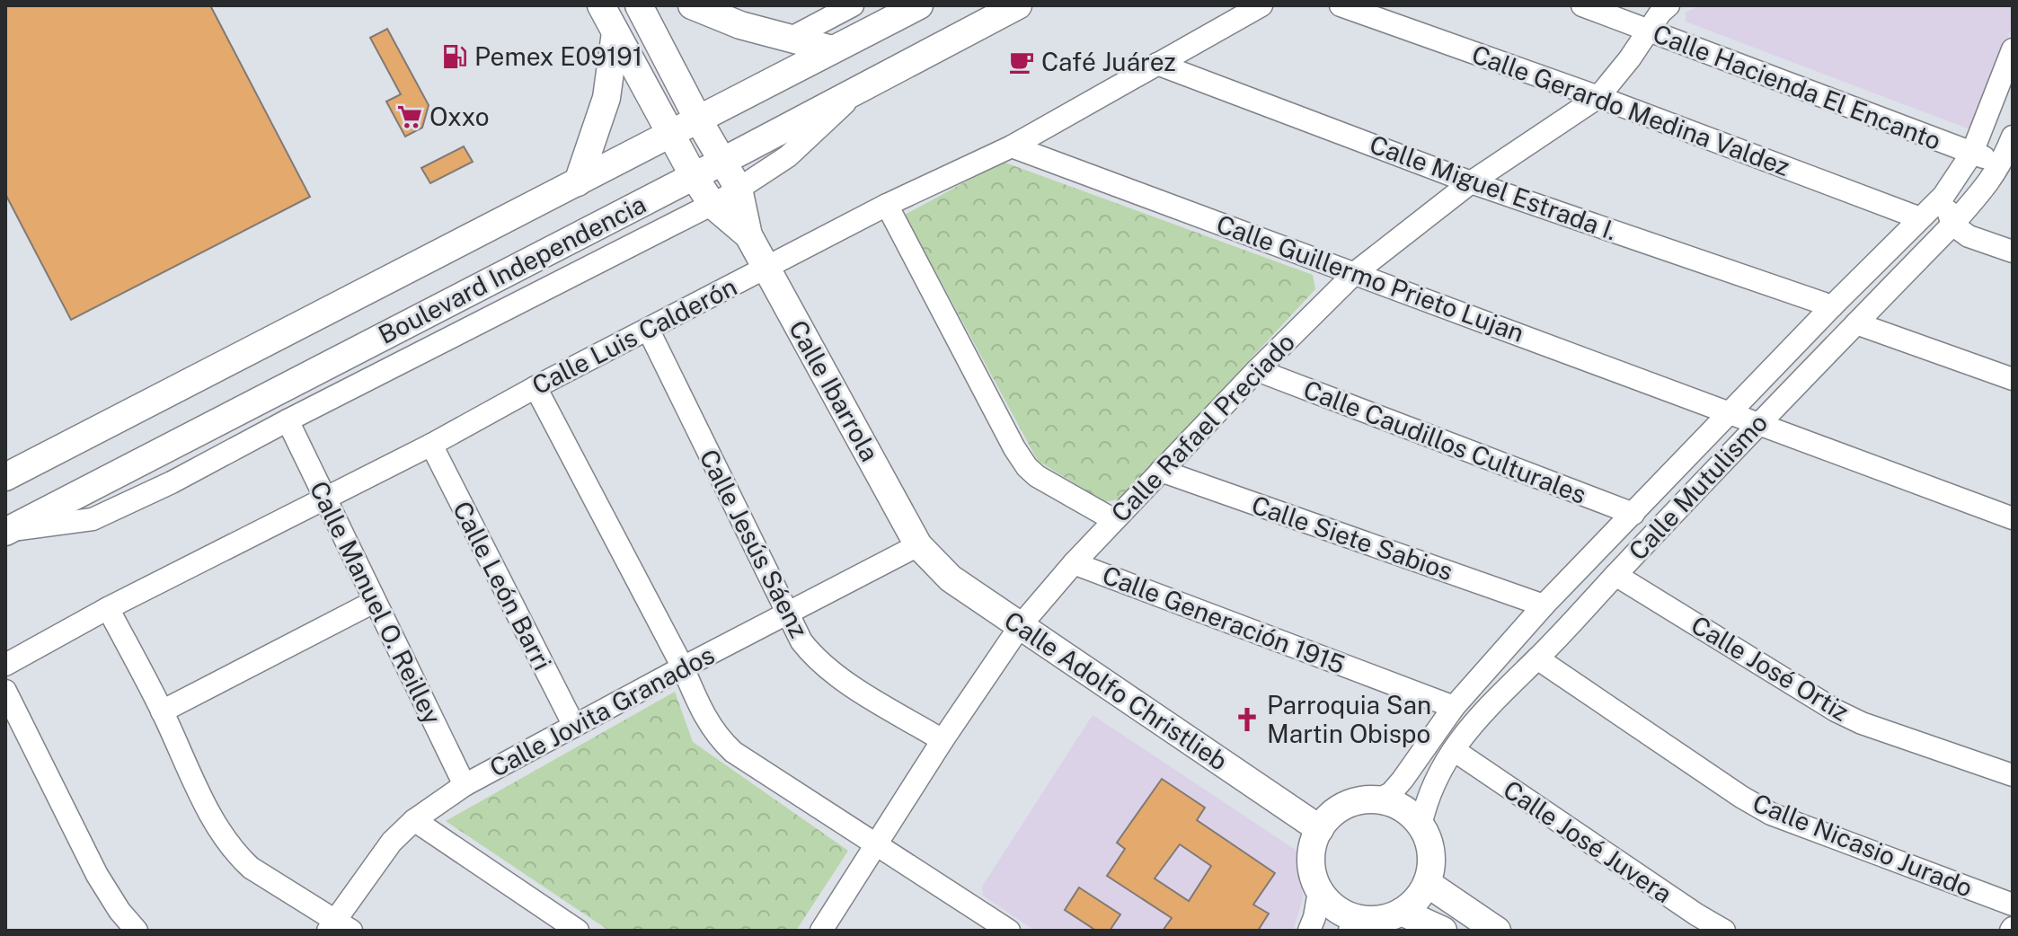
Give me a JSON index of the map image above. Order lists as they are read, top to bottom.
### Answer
{
  "streets": {
    "main road": ["Boulevard Independencia", "Calle Ibarrola", "Calle Adolfo Christlieb"],
    "street": [
      "Calle Hacienda El Encanto",
      "Calle Gerardo Medina Valdez",
      "Calle Miguel Estrada I.",
      "Calle Guillermo Prieto Lujan",
      "Calle Luis Calderón",
      "Calle Rafael Preciado",
      "Calle Caudillos Culturales",
      "Calle Mutulismo",
      "Calle Siete Sabios",
      "Calle Jesús Sáenz",
      "Calle León Barri",
      "Calle Manuel O. Reilley",
      "Calle Generación 1915",
      "Calle José Ortiz",
      "Calle Jovita Granados",
      "Calle José Juvera",
      "Calle Nicasio Jurado"
    ]
  },
  "crossings": [
    ["Calle Hacienda El Encanto", "Calle Rafael Preciado"],
    ["Calle Hacienda El Encanto", "Calle Mutulismo"],
    ["Calle Gerardo Medina Valdez", "Calle Rafael Preciado"],
    ["Calle Gerardo Medina Valdez", "Calle Mutulismo"],
    ["Calle Miguel Estrada I.", "Calle Luis Calderón"],
    ["Calle Miguel Estrada I.", "Calle Rafael Preciado"],
    ["Calle Miguel Estrada I.", "Calle Mutulismo"],
    ["Boulevard Independencia", "Calle Ibarrola"],
    ["Calle Guillermo Prieto Lujan", "Calle Luis Calderón"],
    ["Calle Guillermo Prieto Lujan", "Calle Rafael Preciado"],
    ["Calle Guillermo Prieto Lujan", "Calle Mutulismo"],
    ["Calle Luis Calderón", "Calle Ibarrola"],
    ["Calle Luis Calderón", "Calle Jesús Sáenz"],
    ["Calle Luis Calderón", "Calle León Barri"],
    ["Calle Luis Calderón", "Calle Manuel O. Reilley"],
    ["Calle Ibarrola", "Calle Adolfo Christlieb"],
    ["Calle Ibarrola", "Calle Jovita Granados"],
    ["Calle Rafael Preciado", "Calle Caudillos Culturales"],
    ["Calle Rafael Preciado", "Calle Siete Sabios"],
    ["Calle Rafael Preciado", "Calle Jesús Sáenz"],
    ["Calle Rafael Preciado", "Calle Generación 1915"],
    ["Calle Rafael Preciado", "Calle Adolfo Christlieb"],
    ["Calle Caudillos Culturales", "Calle Mutulismo"],
    ["Calle Mutulismo", "Calle Siete Sabios"],
    ["Calle Mutulismo", "Calle Generación 1915"],
    ["Calle Mutulismo", "Calle José Ortiz"],
    ["Calle Mutulismo", "Calle Adolfo Christlieb"],
    ["Calle Mutulismo", "Calle José Juvera"],
    ["Calle Mutulismo", "Calle Nicasio Jurado"],
    ["Calle Jesús Sáenz", "Calle Jovita Granados"],
    ["Calle León Barri", "Calle Jovita Granados"],
    ["Calle Manuel O. Reilley", "Calle Jovita Granados"],
    ["Calle Adolfo Christlieb", "Calle Jovita Granados"]
  ],
  "places": {
    "fuel station": ["Pemex E09191"],
    "cafe": ["Café Juárez"],
    "supermarket": ["Oxxo"],
    "church": ["Parroquia San Martin Obispo"]
  }
}
